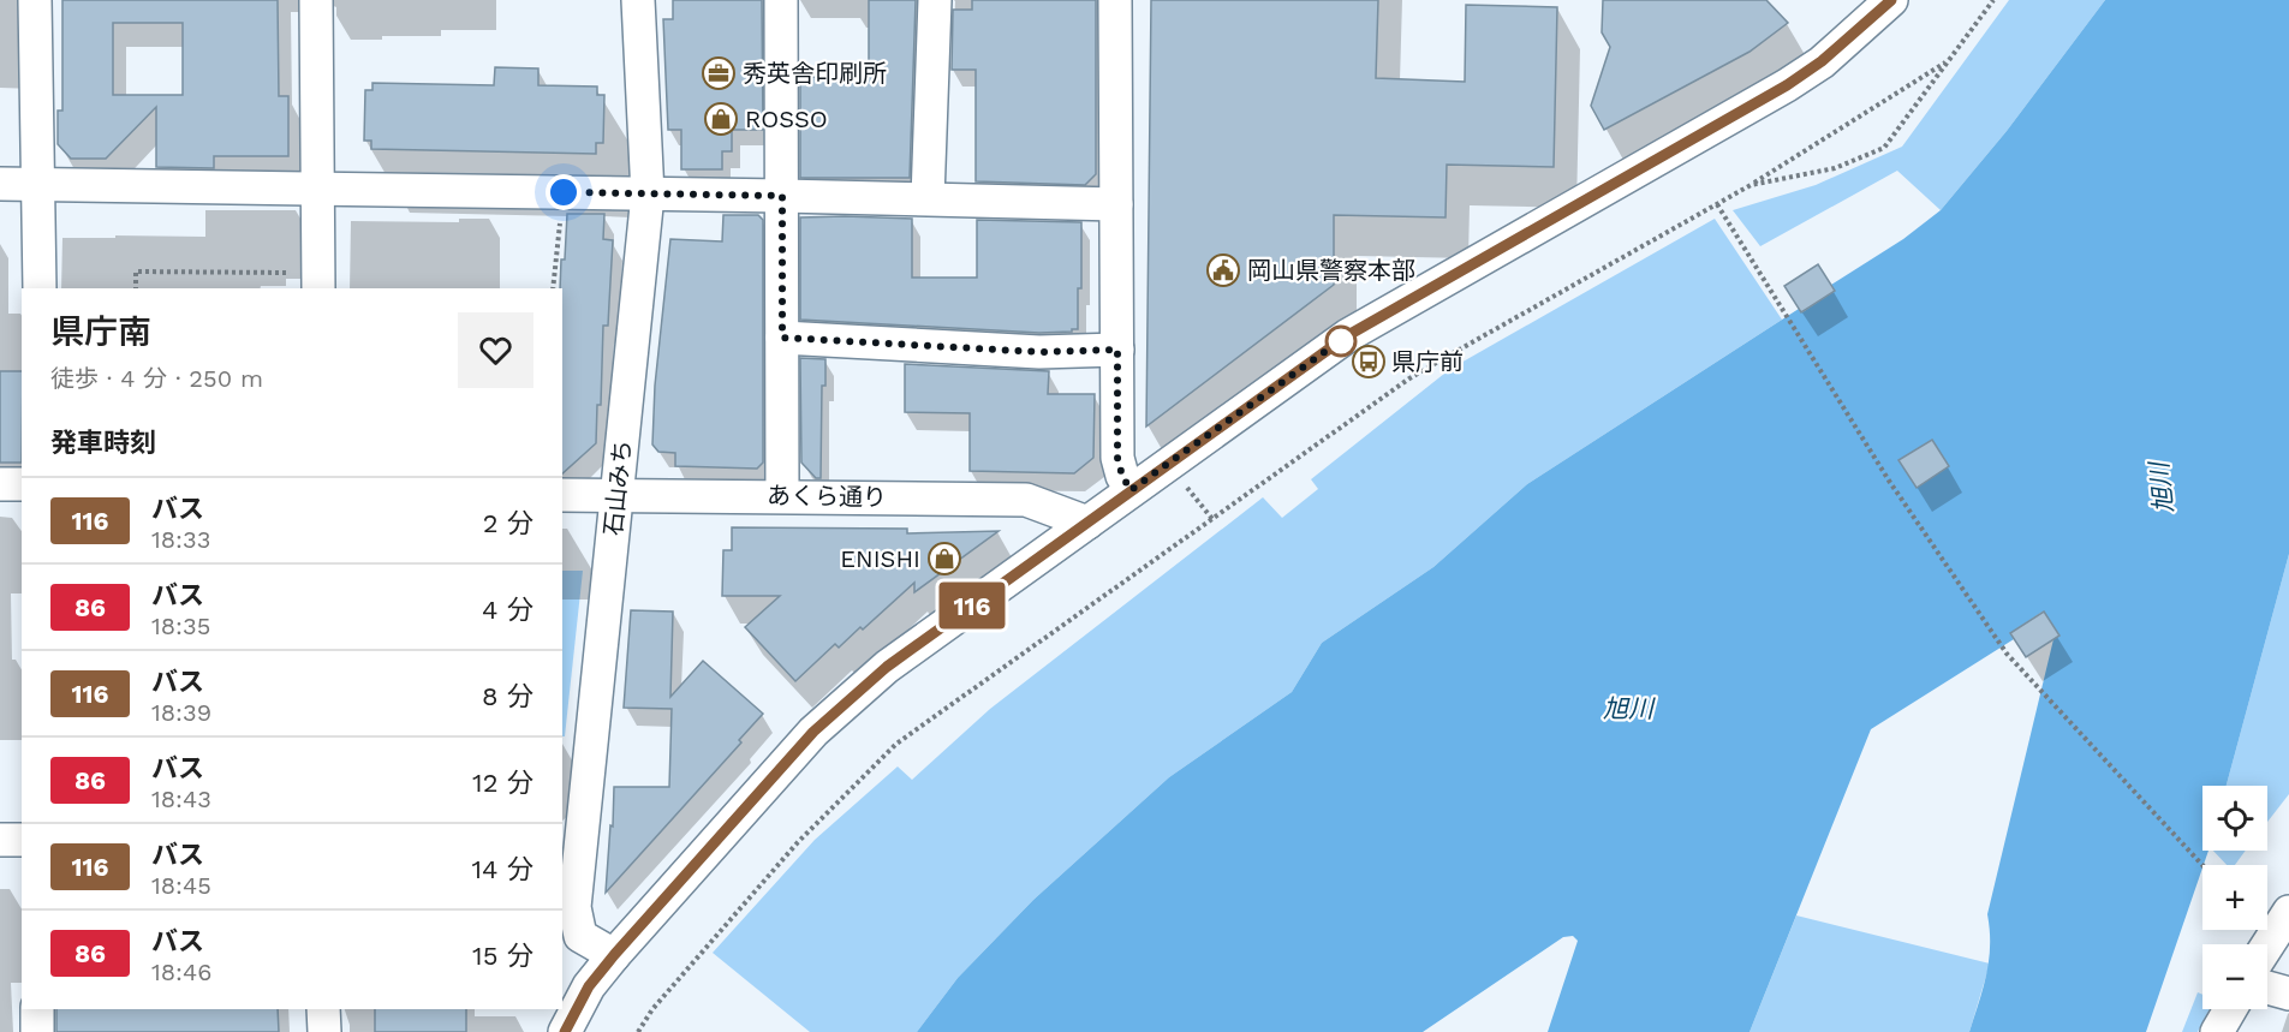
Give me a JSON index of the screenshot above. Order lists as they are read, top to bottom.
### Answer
{
  "streets": {
    "street": ["石山みち", "あくら通り"]
  },
  "crossings": [
    ["石山みち", "あくら通り"]
  ],
  "water": ["旭川"],
  "places": {
    "office": ["秀英舎印刷所"],
    "shop": ["ROSSO", "ENISHI"],
    "public building": ["岡山県警察本部"],
    "bus stop": ["県庁前"]
  },
  "lines": ["bus line 116"],
  "page": {
    "on_map": "116",
    "heading": [
      ["県庁南", "徒歩 · 4 分 · 250 m"],
      "発車時刻"
    ],
    "list": [
      {
        "mark": "116",
        "name": "バス",
        "note": "18:33",
        "value": "2 分"
      },
      {
        "mark": "86",
        "name": "バス",
        "note": "18:35",
        "value": "4 分"
      },
      {
        "mark": "116",
        "name": "バス",
        "note": "18:39",
        "value": "8 分"
      },
      {
        "mark": "86",
        "name": "バス",
        "note": "18:43",
        "value": "12 分"
      },
      {
        "mark": "116",
        "name": "バス",
        "note": "18:45",
        "value": "14 分"
      },
      {
        "mark": "86",
        "name": "バス",
        "note": "18:46",
        "value": "15 分"
      }
    ],
    "map_buttons": ["+", "−"]
  }
}
